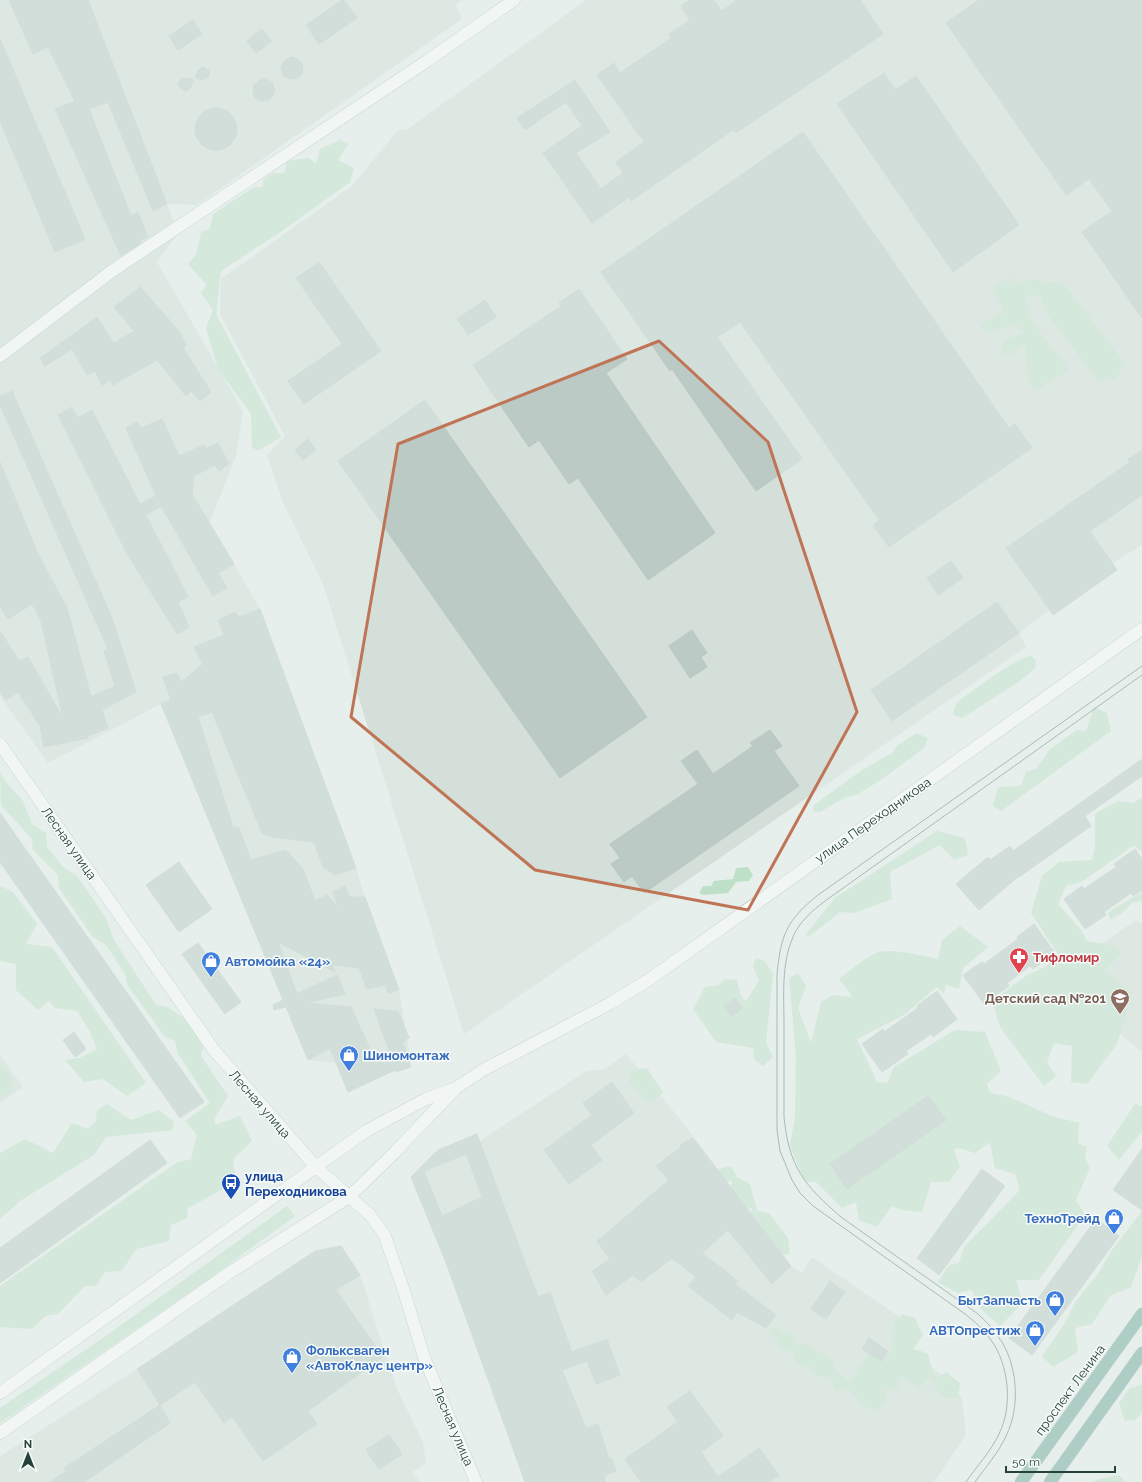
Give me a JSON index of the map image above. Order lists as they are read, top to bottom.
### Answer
{
  "streets": {
    "main road": ["улица Переходникова", "Лесная улица", "проспект Ленина"]
  },
  "places": {
    "pharmacy": ["Тифломир"],
    "shop": [
      "Автомойка «24»",
      "Шиномонтаж",
      "ТехноТрейд",
      "БытЗапчасть",
      "АВТОпрестиж",
      "Фольксваген «АвтоКлаус центр»"
    ],
    "school or university": ["Детский сад №201"],
    "bus stop": ["улица Переходникова"]
  },
  "scale_bar": "50 m",
  "north": "top"
}
